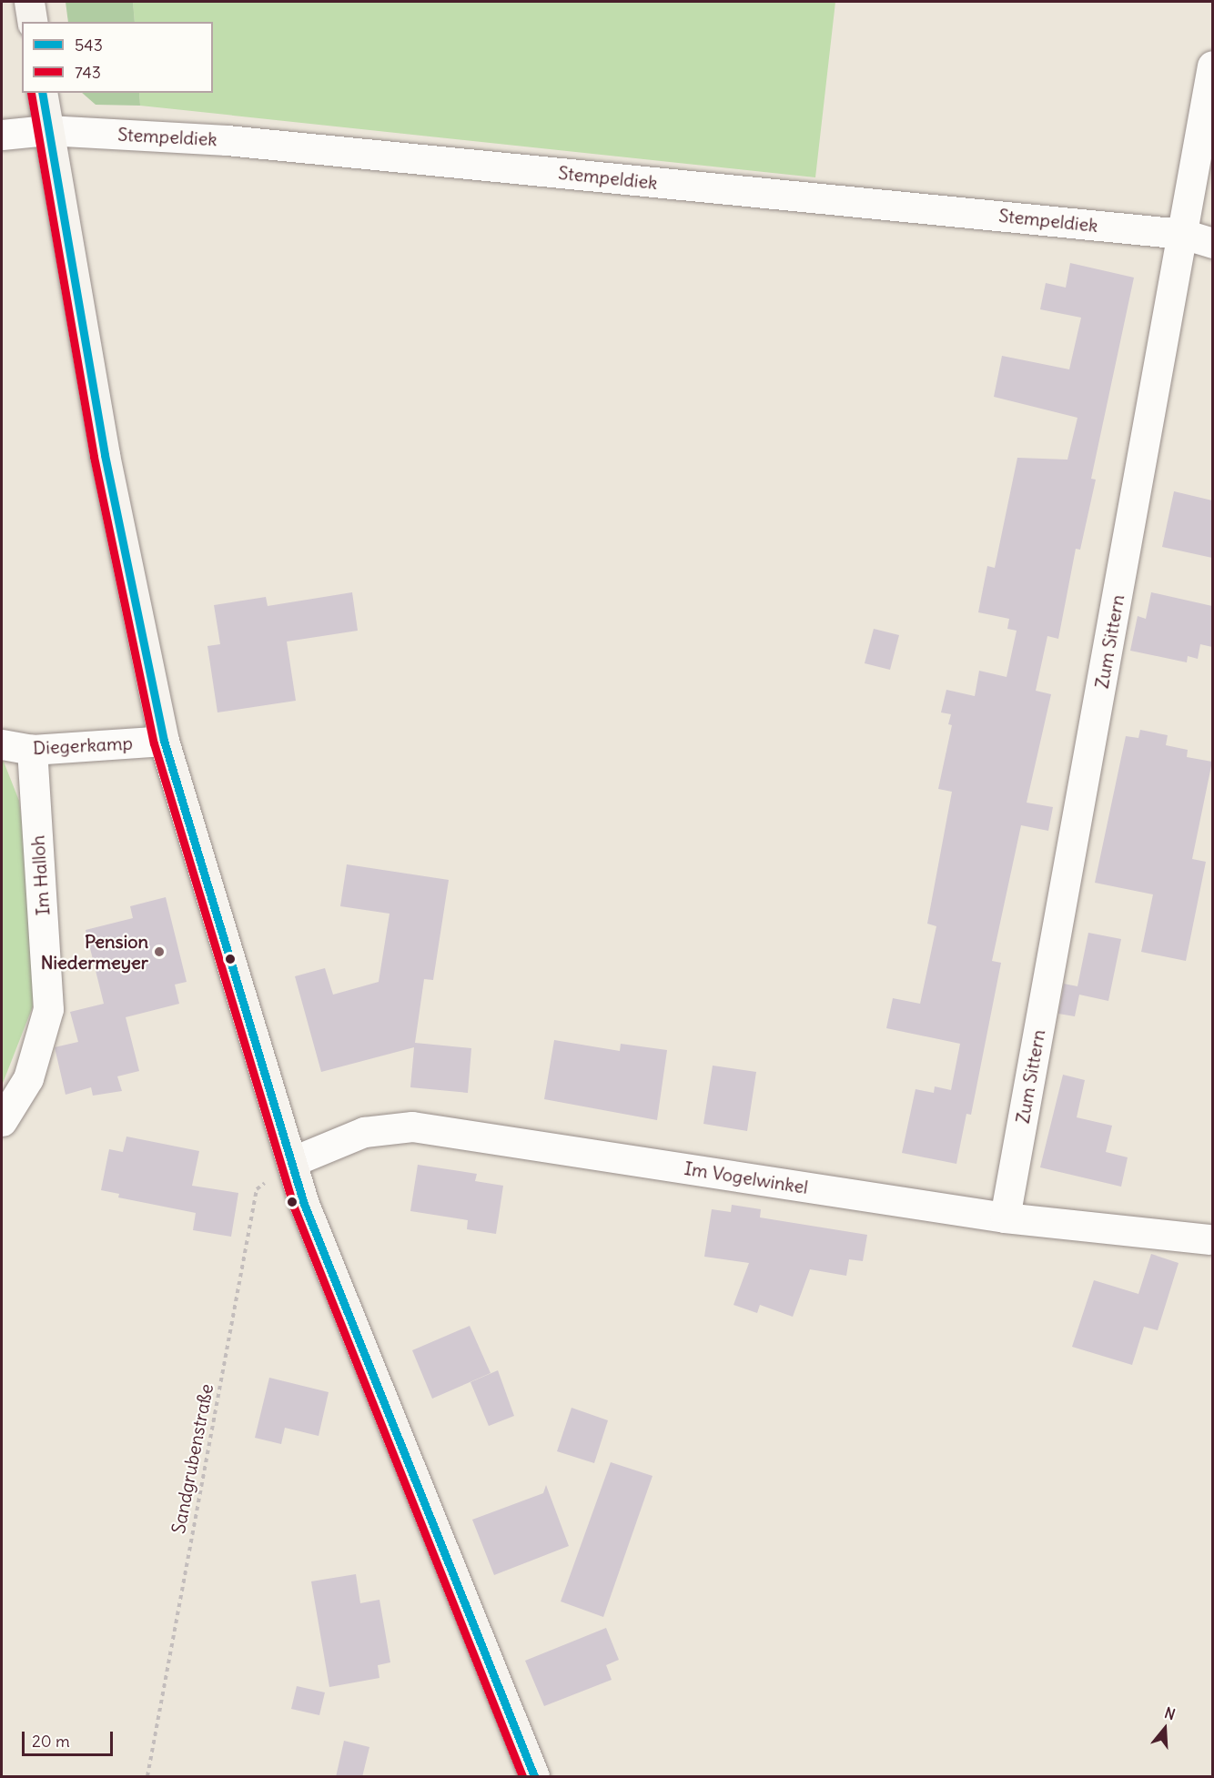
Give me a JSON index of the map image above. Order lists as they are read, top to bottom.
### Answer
{
  "streets": {
    "street": [
      "Stempeldiek",
      "Zum Sittern",
      "Diegerkamp",
      "Im Halloh",
      "Im Vogelwinkel"
    ],
    "path": ["Sandgrubenstraße"]
  },
  "crossings": [
    ["Stempeldiek", "Zum Sittern"],
    ["Zum Sittern", "Im Vogelwinkel"],
    ["Diegerkamp", "Im Halloh"],
    ["Im Vogelwinkel", "Sandgrubenstraße"]
  ],
  "places": ["Pension Niedermeyer"],
  "lines": ["transit line 543", "transit line 743"],
  "legend": ["543", "743"],
  "scale_bar": "20 m",
  "north": "top"
}
